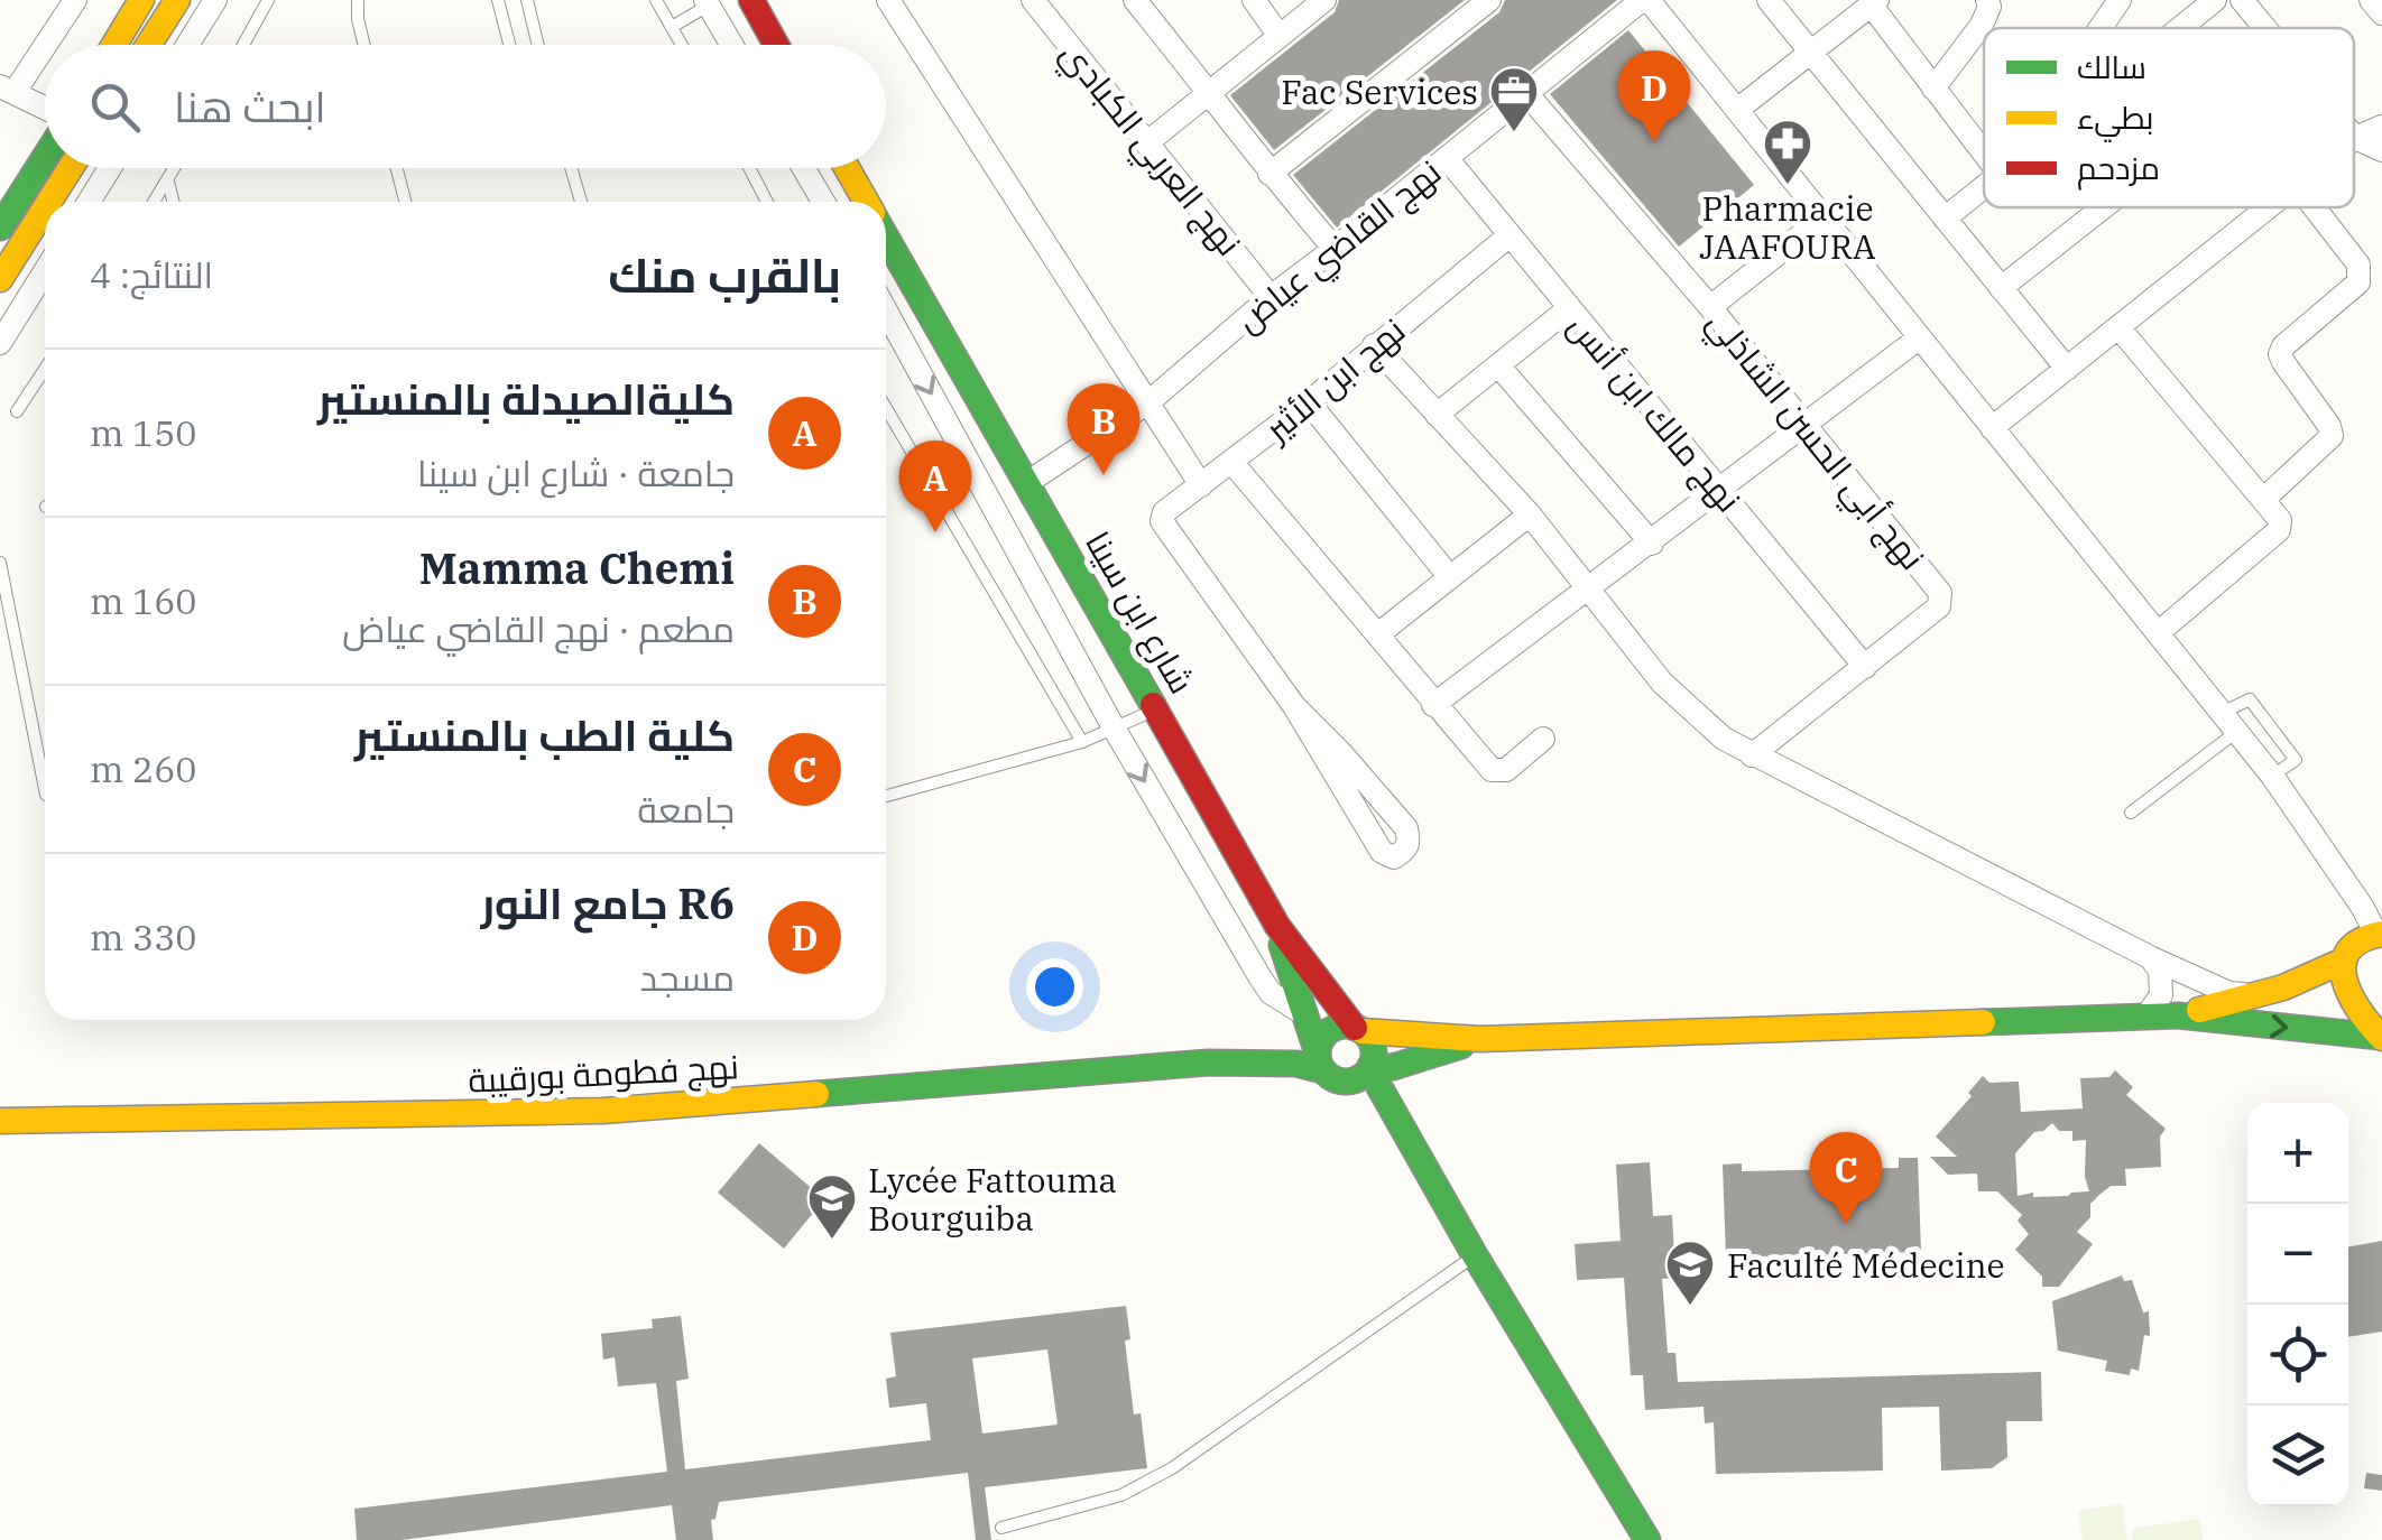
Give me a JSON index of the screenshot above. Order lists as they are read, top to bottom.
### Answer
{
  "streets": {
    "main road": ["شارع ابن سينا", "نهج فطومة بورقيبة"],
    "street": [
      "نهج العربي الكبادي",
      "نهج القاضي عياض",
      "نهج ابن الأثير",
      "نهج مالك ابن أنس",
      "نهج أبي الحسن الشاذلي"
    ]
  },
  "crossings": [
    ["نهج العربي الكبادي", "نهج القاضي عياض"],
    ["نهج القاضي عياض", "نهج مالك ابن أنس"],
    ["نهج القاضي عياض", "نهج أبي الحسن الشاذلي"],
    ["نهج القاضي عياض", "شارع ابن سينا"],
    ["نهج ابن الأثير", "نهج مالك ابن أنس"],
    ["نهج مالك ابن أنس", "نهج أبي الحسن الشاذلي"]
  ],
  "places": {
    "office": ["Fac Services"],
    "pharmacy": ["Pharmacie JAAFOURA"],
    "school or university": ["Lycée Fattouma Bourguiba", "Faculté Médecine"]
  },
  "legend": ["سالك", "بطيء", "مزدحم"],
  "page": {
    "search": "ابحث هنا",
    "pins": [
      "D",
      "B",
      "A",
      "C"
    ],
    "heading": ["بالقرب منك", "النتائج: 4"],
    "list": [
      {
        "mark": "A",
        "name": "كليةالصيدلة بالمنستير",
        "note": "جامعة · شارع ابن سينا",
        "value": "150 m"
      },
      {
        "mark": "B",
        "name": "Mamma Chemi",
        "note": "مطعم · نهج القاضي عياض",
        "value": "160 m"
      },
      {
        "mark": "C",
        "name": "كلية الطب بالمنستير",
        "note": "جامعة",
        "value": "260 m"
      },
      {
        "mark": "D",
        "name": "R6 جامع النور",
        "note": "مسجد",
        "value": "330 m"
      }
    ],
    "map_buttons": ["+", "−"]
  }
}
